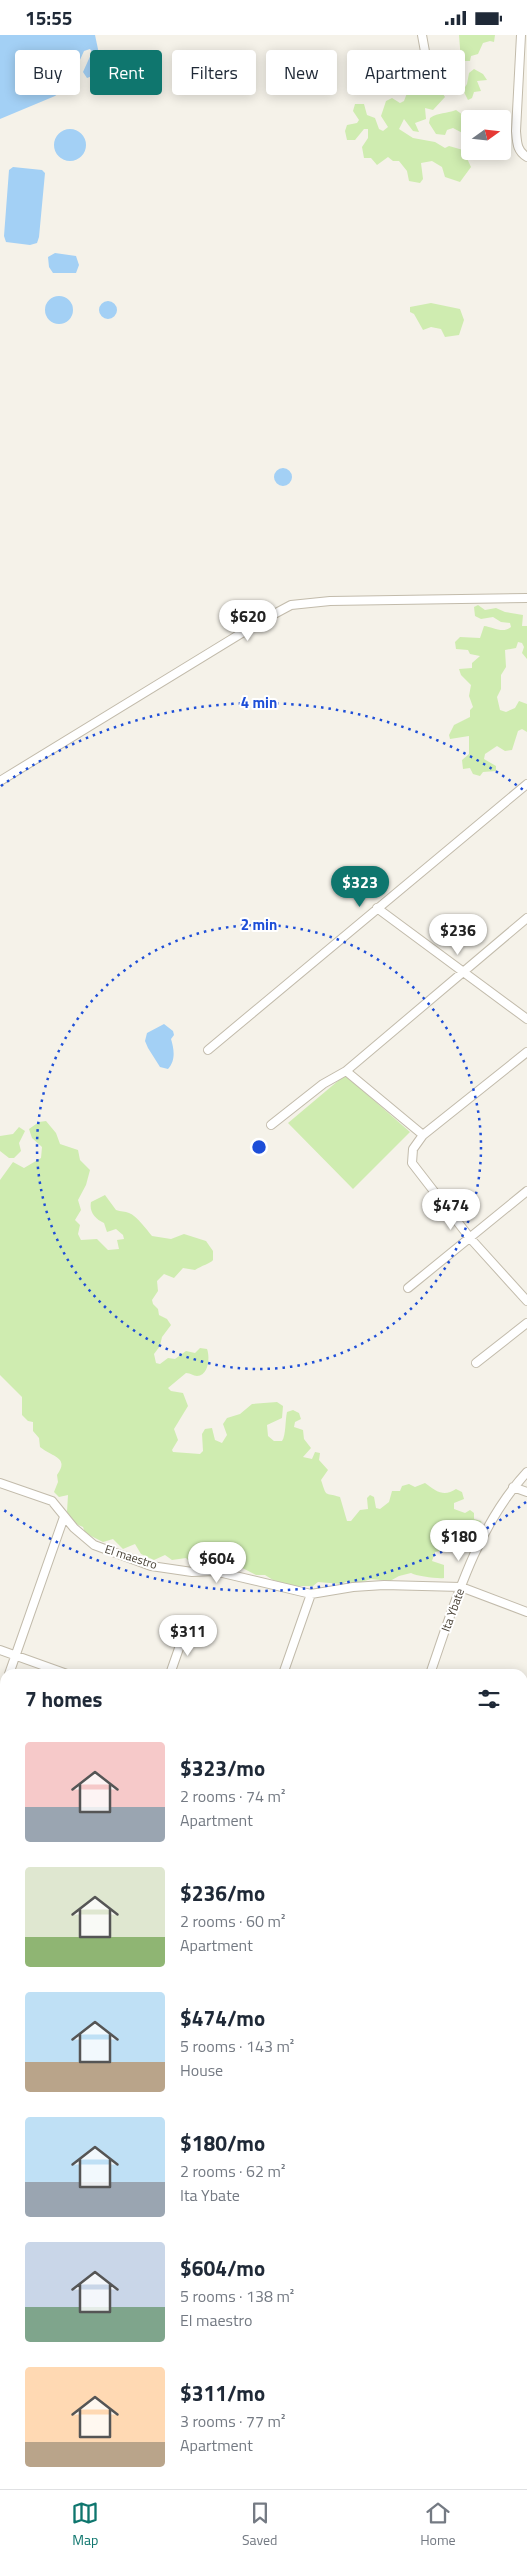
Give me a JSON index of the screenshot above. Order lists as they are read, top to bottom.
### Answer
{
  "streets": {
    "street": ["El maestro", "Ita Ybate"]
  },
  "crossings": [
    ["El maestro", "Ita Ybate"]
  ],
  "north": "right",
  "page": {
    "status": "15:55",
    "chip": [
      "Buy",
      "Rent",
      "Filters",
      "New",
      "Apartment"
    ],
    "price": [
      "$620",
      "$323",
      "$236",
      "$474",
      "$180",
      "$604",
      "$311"
    ],
    "heading": "7 homes",
    "list": [
      {
        "name": "$323/mo",
        "note": "2 rooms · 74 m² · Apartment"
      },
      {
        "name": "$236/mo",
        "note": "2 rooms · 60 m² · Apartment"
      },
      {
        "name": "$474/mo",
        "note": "5 rooms · 143 m² · House"
      },
      {
        "name": "$180/mo",
        "note": "2 rooms · 62 m² · Ita Ybate"
      },
      {
        "name": "$604/mo",
        "note": "5 rooms · 138 m² · El maestro"
      },
      {
        "name": "$311/mo",
        "note": "3 rooms · 77 m² · Apartment"
      }
    ],
    "tabs": ["Map", "Saved", "Home"]
  },
  "rings": ["4 min", "2 min"]
}
